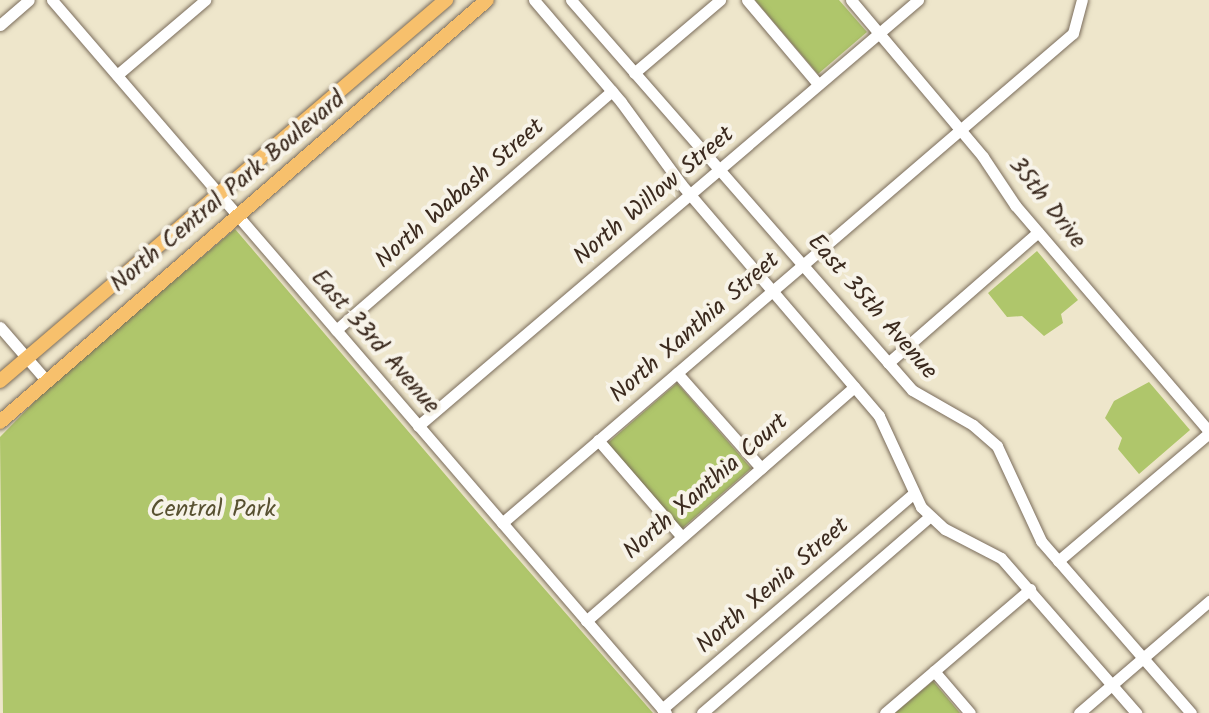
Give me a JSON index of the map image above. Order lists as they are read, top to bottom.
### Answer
{
  "streets": {
    "main road": ["North Central Park Boulevard"],
    "street": [
      "North Wabash Street",
      "North Willow Street",
      "35th Drive",
      "East 35th Avenue",
      "North Xanthia Street",
      "East 33rd Avenue",
      "North Xanthia Court",
      "North Xenia Street"
    ]
  },
  "crossings": [
    ["North Central Park Boulevard", "East 33rd Avenue"],
    ["North Wabash Street", "East 33rd Avenue"],
    ["North Willow Street", "35th Drive"],
    ["North Willow Street", "East 35th Avenue"],
    ["North Willow Street", "East 33rd Avenue"],
    ["35th Drive", "North Xanthia Street"],
    ["East 35th Avenue", "North Xanthia Street"],
    ["North Xanthia Street", "East 33rd Avenue"],
    ["East 33rd Avenue", "North Xanthia Court"],
    ["East 33rd Avenue", "North Xenia Street"]
  ],
  "parks": ["Central Park"]
}
